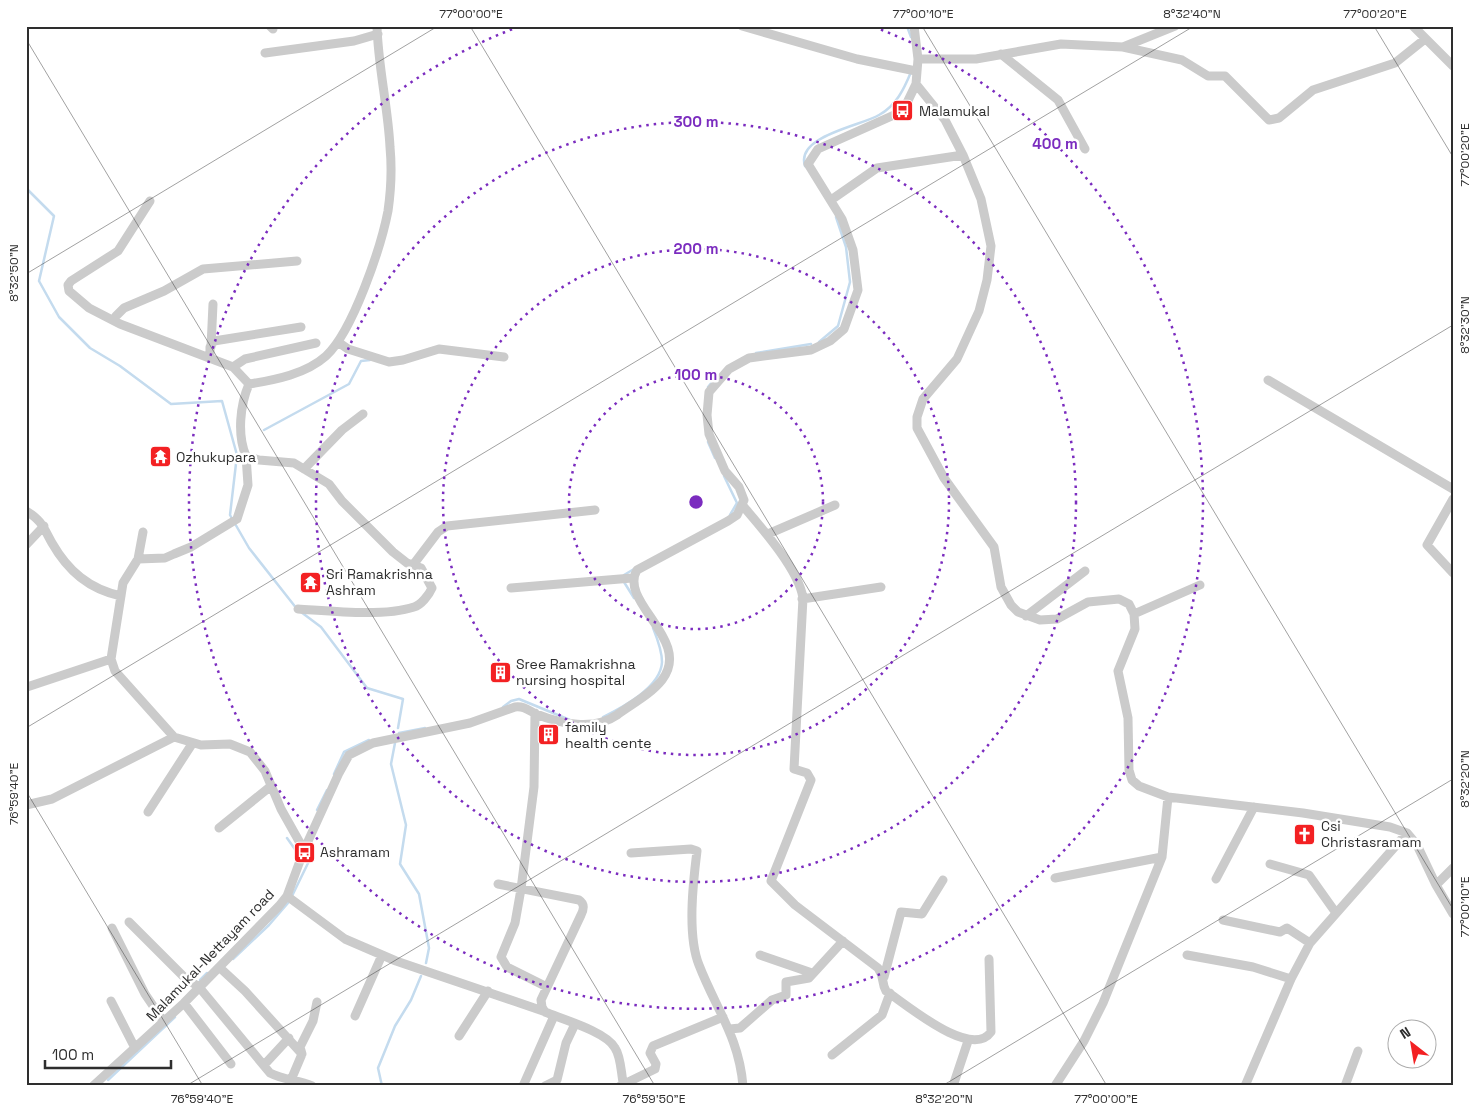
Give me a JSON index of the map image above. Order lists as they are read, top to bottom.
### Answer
{
  "streets": {
    "street": ["Malamukal-Nettayam road"]
  },
  "places": {
    "bus stop": ["Malamukal", "Ashramam"],
    "temple": ["Ozhukupara", "Sri Ramakrishna Ashram"],
    "building": ["Sree Ramakrishna nursing hospital", "family health cente"],
    "church": ["Csi Christasramam"]
  },
  "scale_bar": "100 m",
  "north": "top left",
  "coordinates": [
    "77°00'00\"E",
    "77°00'10\"E",
    "8°32'40\"N",
    "77°00'20\"E",
    "8°32'50\"N",
    "8°32'30\"N",
    "8°32'20\"N",
    "76°59'40\"E",
    "76°59'50\"E"
  ],
  "rings": [
    "300 m",
    "400 m",
    "200 m",
    "100 m"
  ]
}
